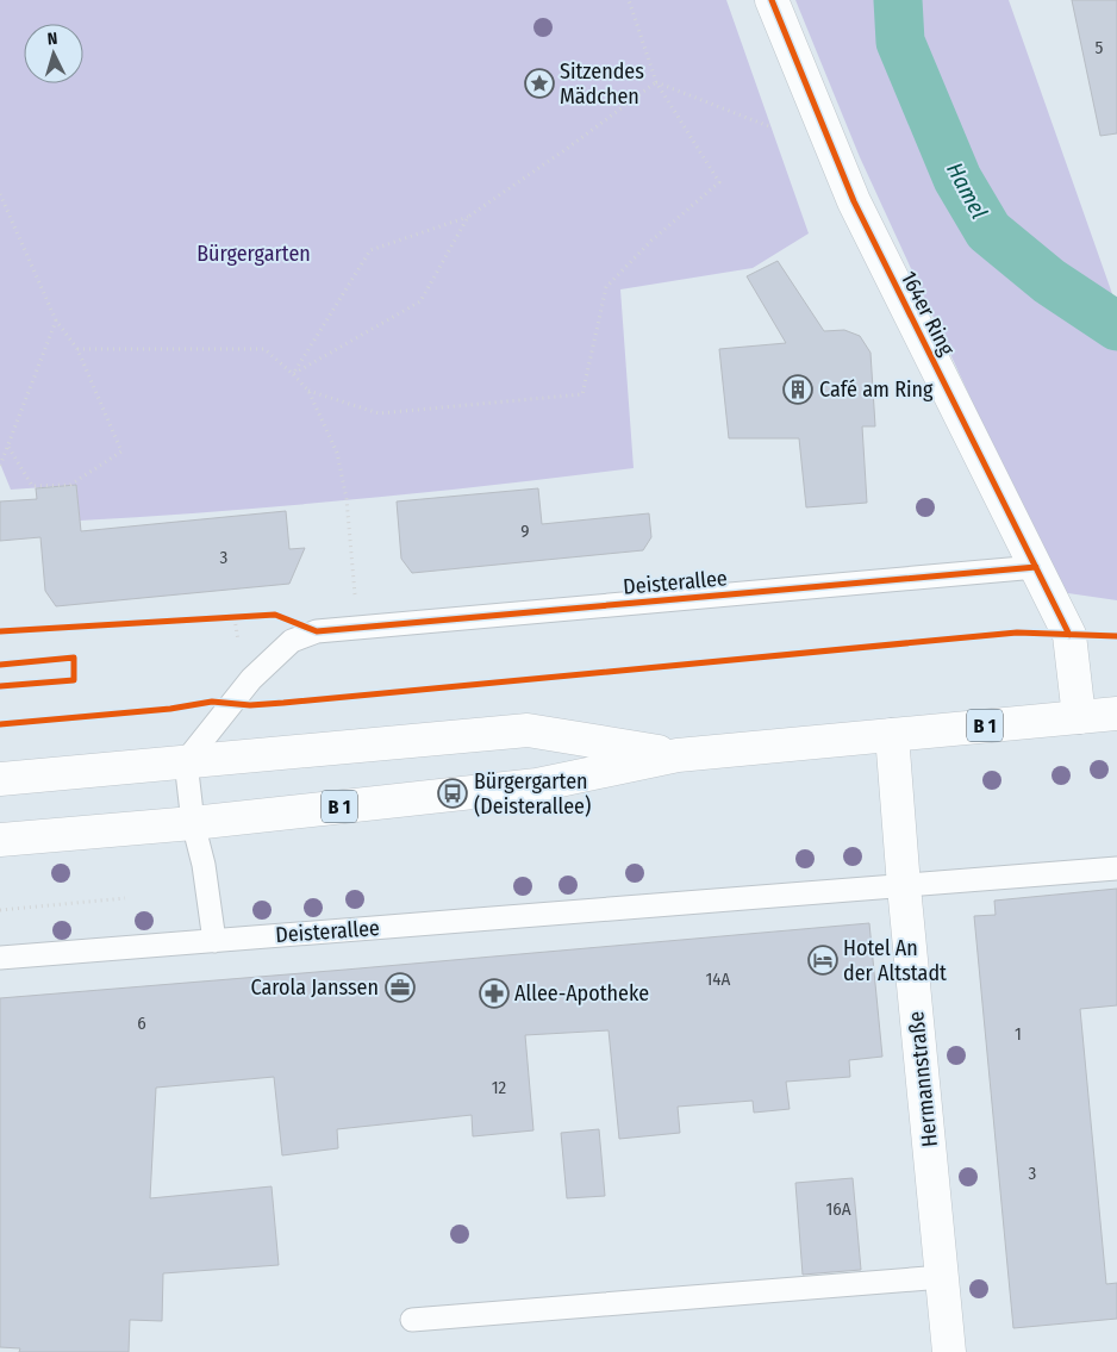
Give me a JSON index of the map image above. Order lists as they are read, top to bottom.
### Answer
{
  "streets": {
    "main road": ["164er Ring", "B 1", "Hermannstraße"],
    "lane": ["Deisterallee"]
  },
  "crossings": [
    ["164er Ring", "Deisterallee"],
    ["164er Ring", "B 1"],
    ["Deisterallee", "B 1"],
    ["Deisterallee", "Hermannstraße"],
    ["B 1", "Hermannstraße"]
  ],
  "water": ["Hamel"],
  "parks": ["Bürgergarten"],
  "places": {
    "place": ["Sitzendes Mädchen"],
    "building": ["Café am Ring"],
    "bus stop": ["Bürgergarten (Deisterallee)"],
    "hotel": ["Hotel An der Altstadt"],
    "office": ["Carola Janssen"],
    "pharmacy": ["Allee-Apotheke"]
  },
  "house_numbers": [
    "5",
    "9",
    "3",
    "14A",
    "6",
    "1",
    "12",
    "3",
    "16A"
  ],
  "north": "top"
}
